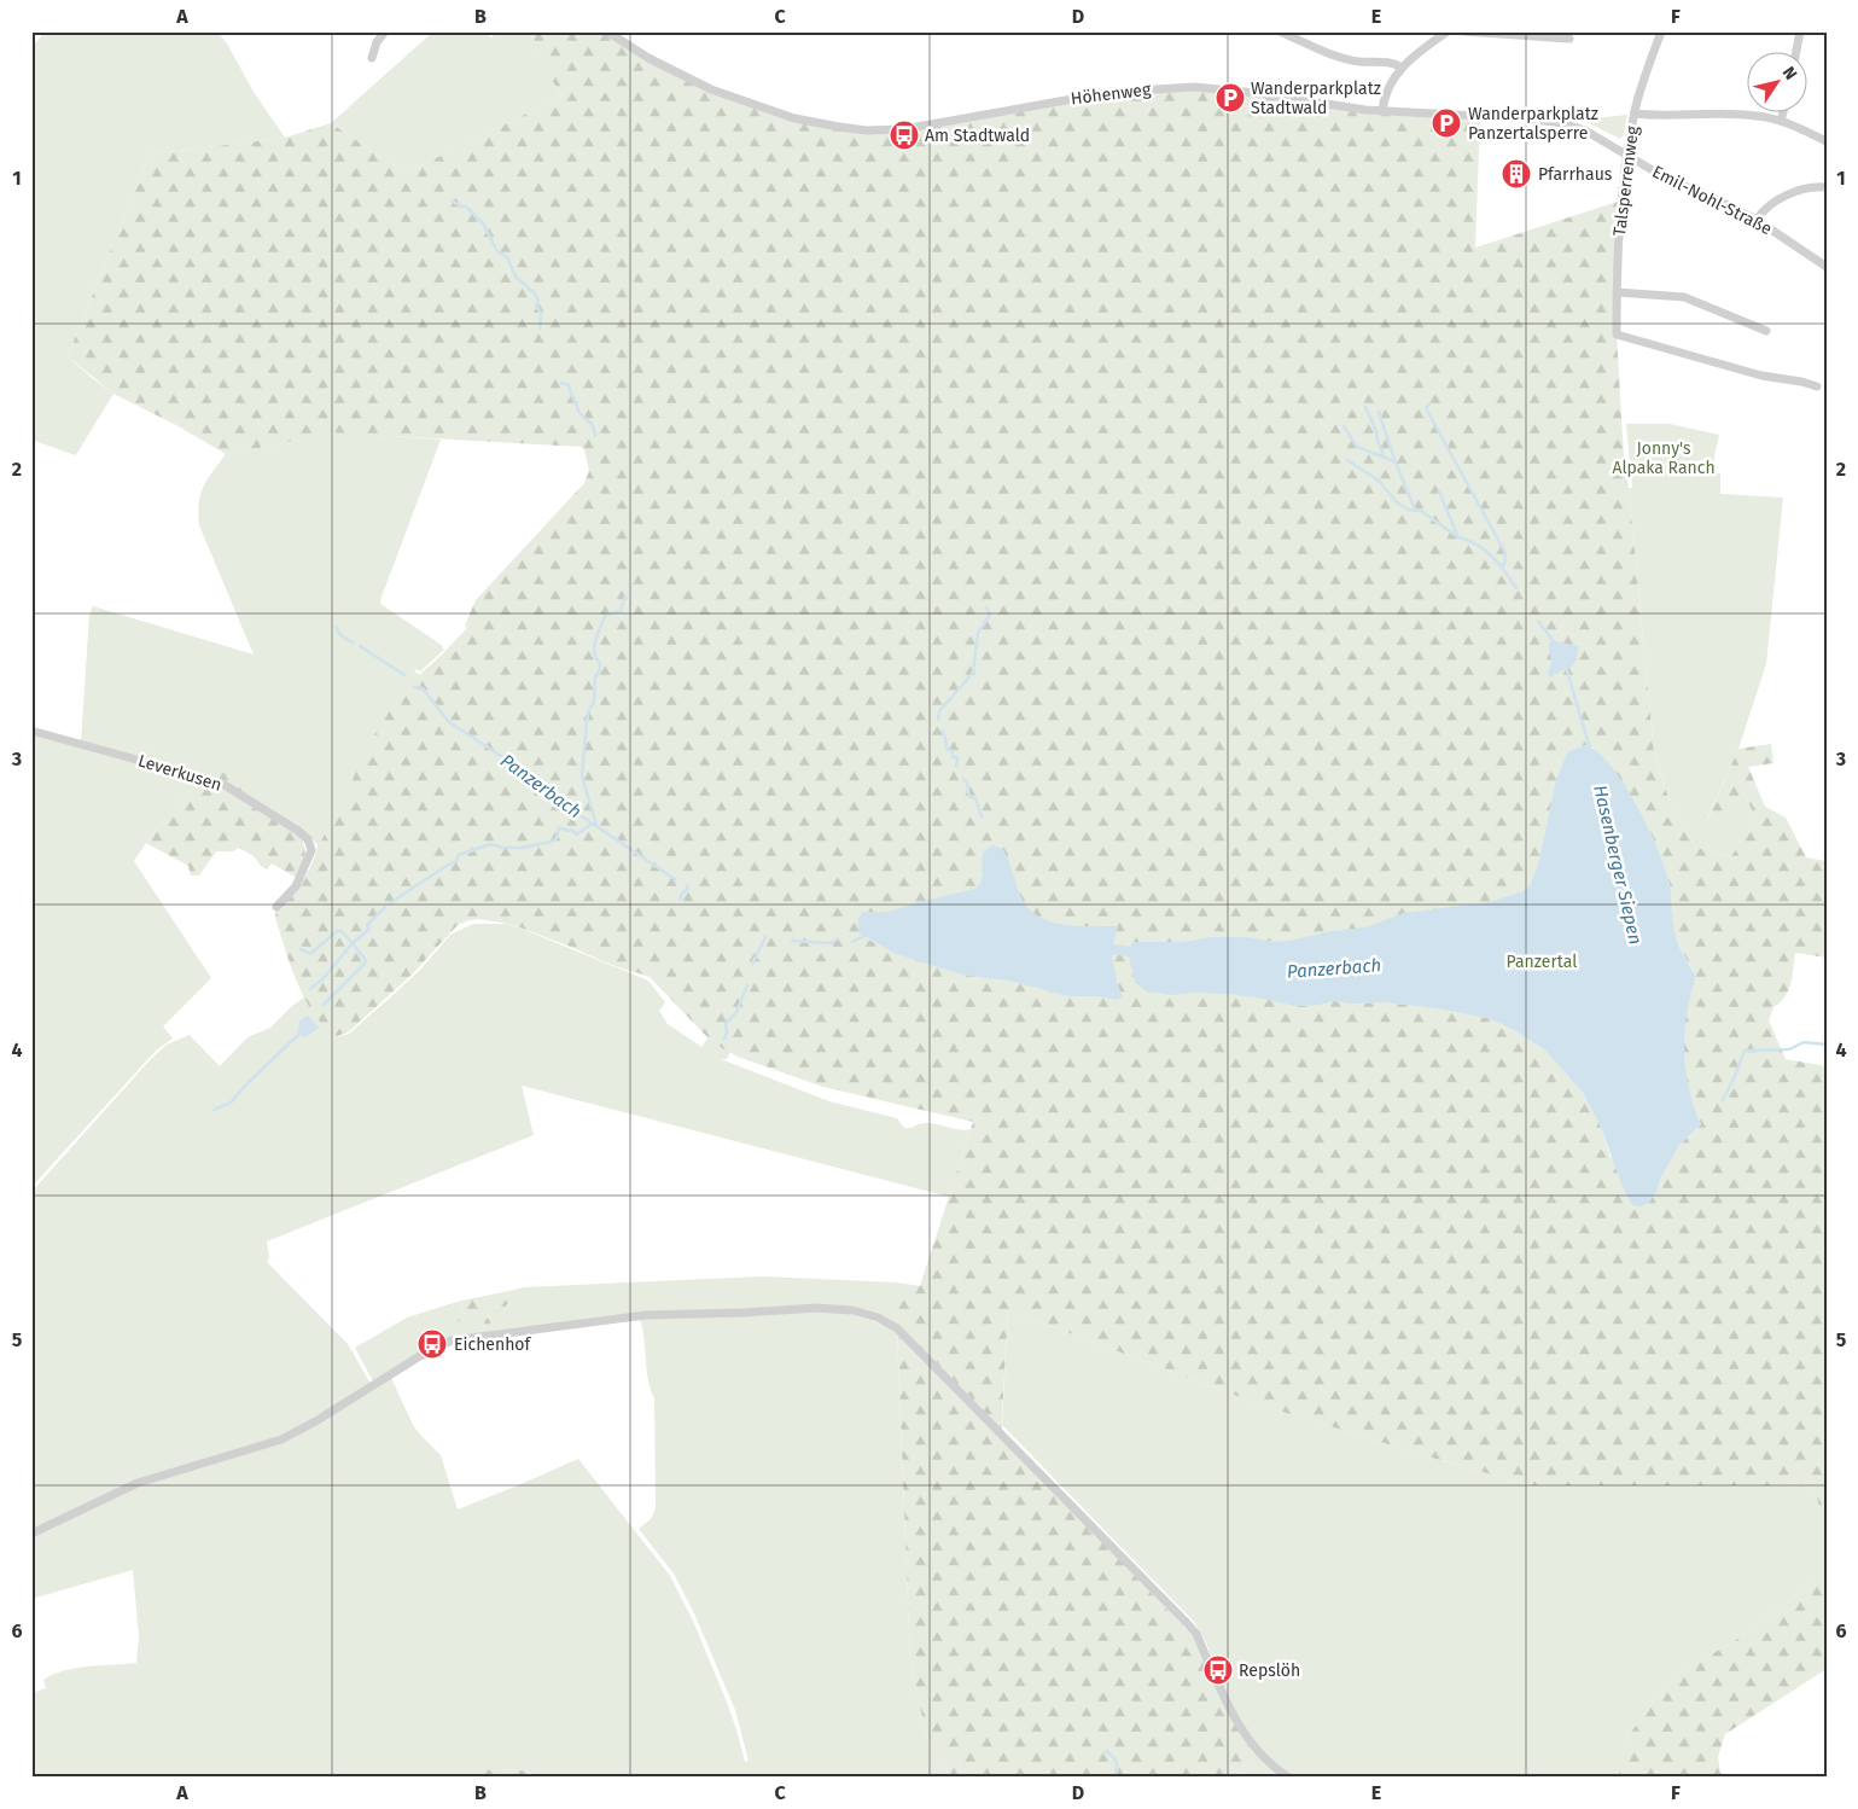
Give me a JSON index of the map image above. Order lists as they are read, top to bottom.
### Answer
{
  "streets": {
    "street": [
      "Höhenweg",
      "Talsperrenweg",
      "Emil-Nohl-Straße",
      "Leverkusen"
    ]
  },
  "crossings": [
    ["Höhenweg", "Talsperrenweg"],
    ["Höhenweg", "Emil-Nohl-Straße"],
    ["Talsperrenweg", "Emil-Nohl-Straße"]
  ],
  "water": ["Panzerbach", "Hasenberger Siepen"],
  "parks": ["Jonny's Alpaka Ranch", "Panzertal"],
  "places": {
    "parking": ["Wanderparkplatz Stadtwald", "Wanderparkplatz Panzertalsperre"],
    "bus stop": ["Am Stadtwald", "Eichenhof", "Repslöh"],
    "building": ["Pfarrhaus"]
  },
  "north": "top right",
  "grid": {
    "columns": [
      "A",
      "B",
      "C",
      "D",
      "E",
      "F"
    ],
    "rows": [
      "1",
      "2",
      "3",
      "4",
      "5",
      "6"
    ]
  }
}
